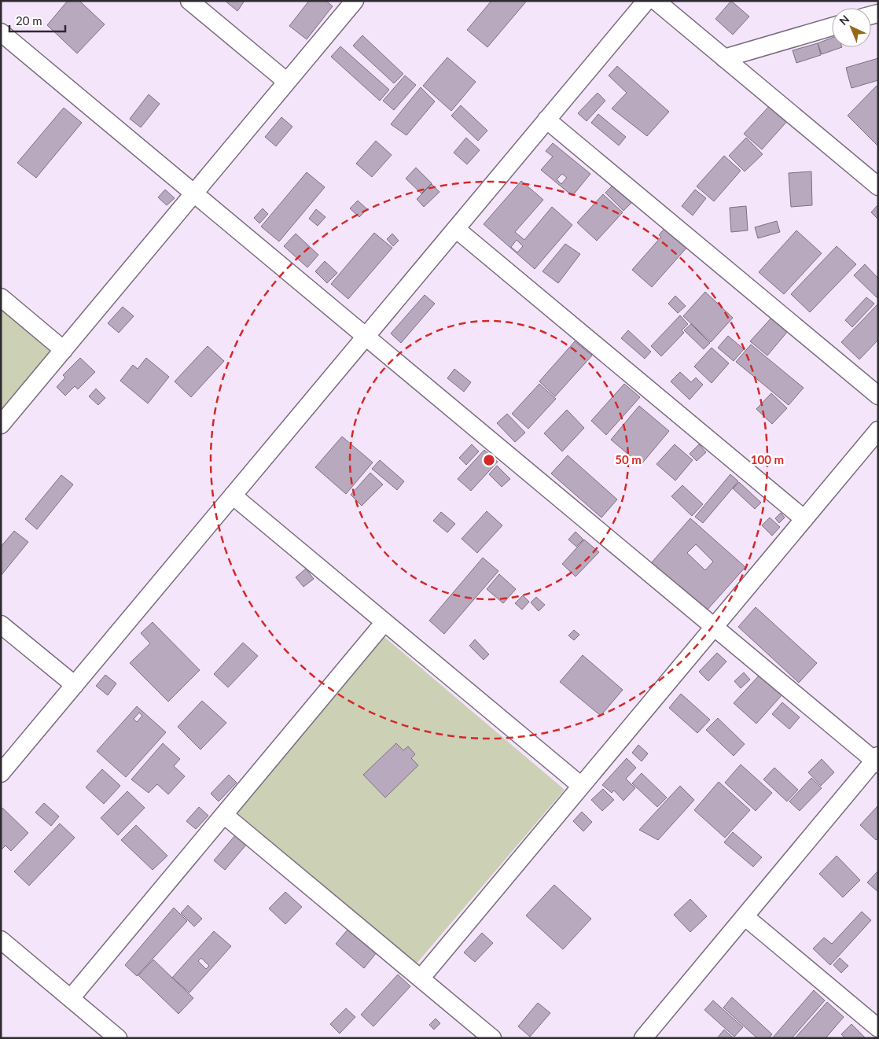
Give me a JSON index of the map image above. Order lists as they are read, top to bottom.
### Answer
{
  "scale_bar": "20 m",
  "north": "top left",
  "rings": ["50 m", "100 m"]
}
